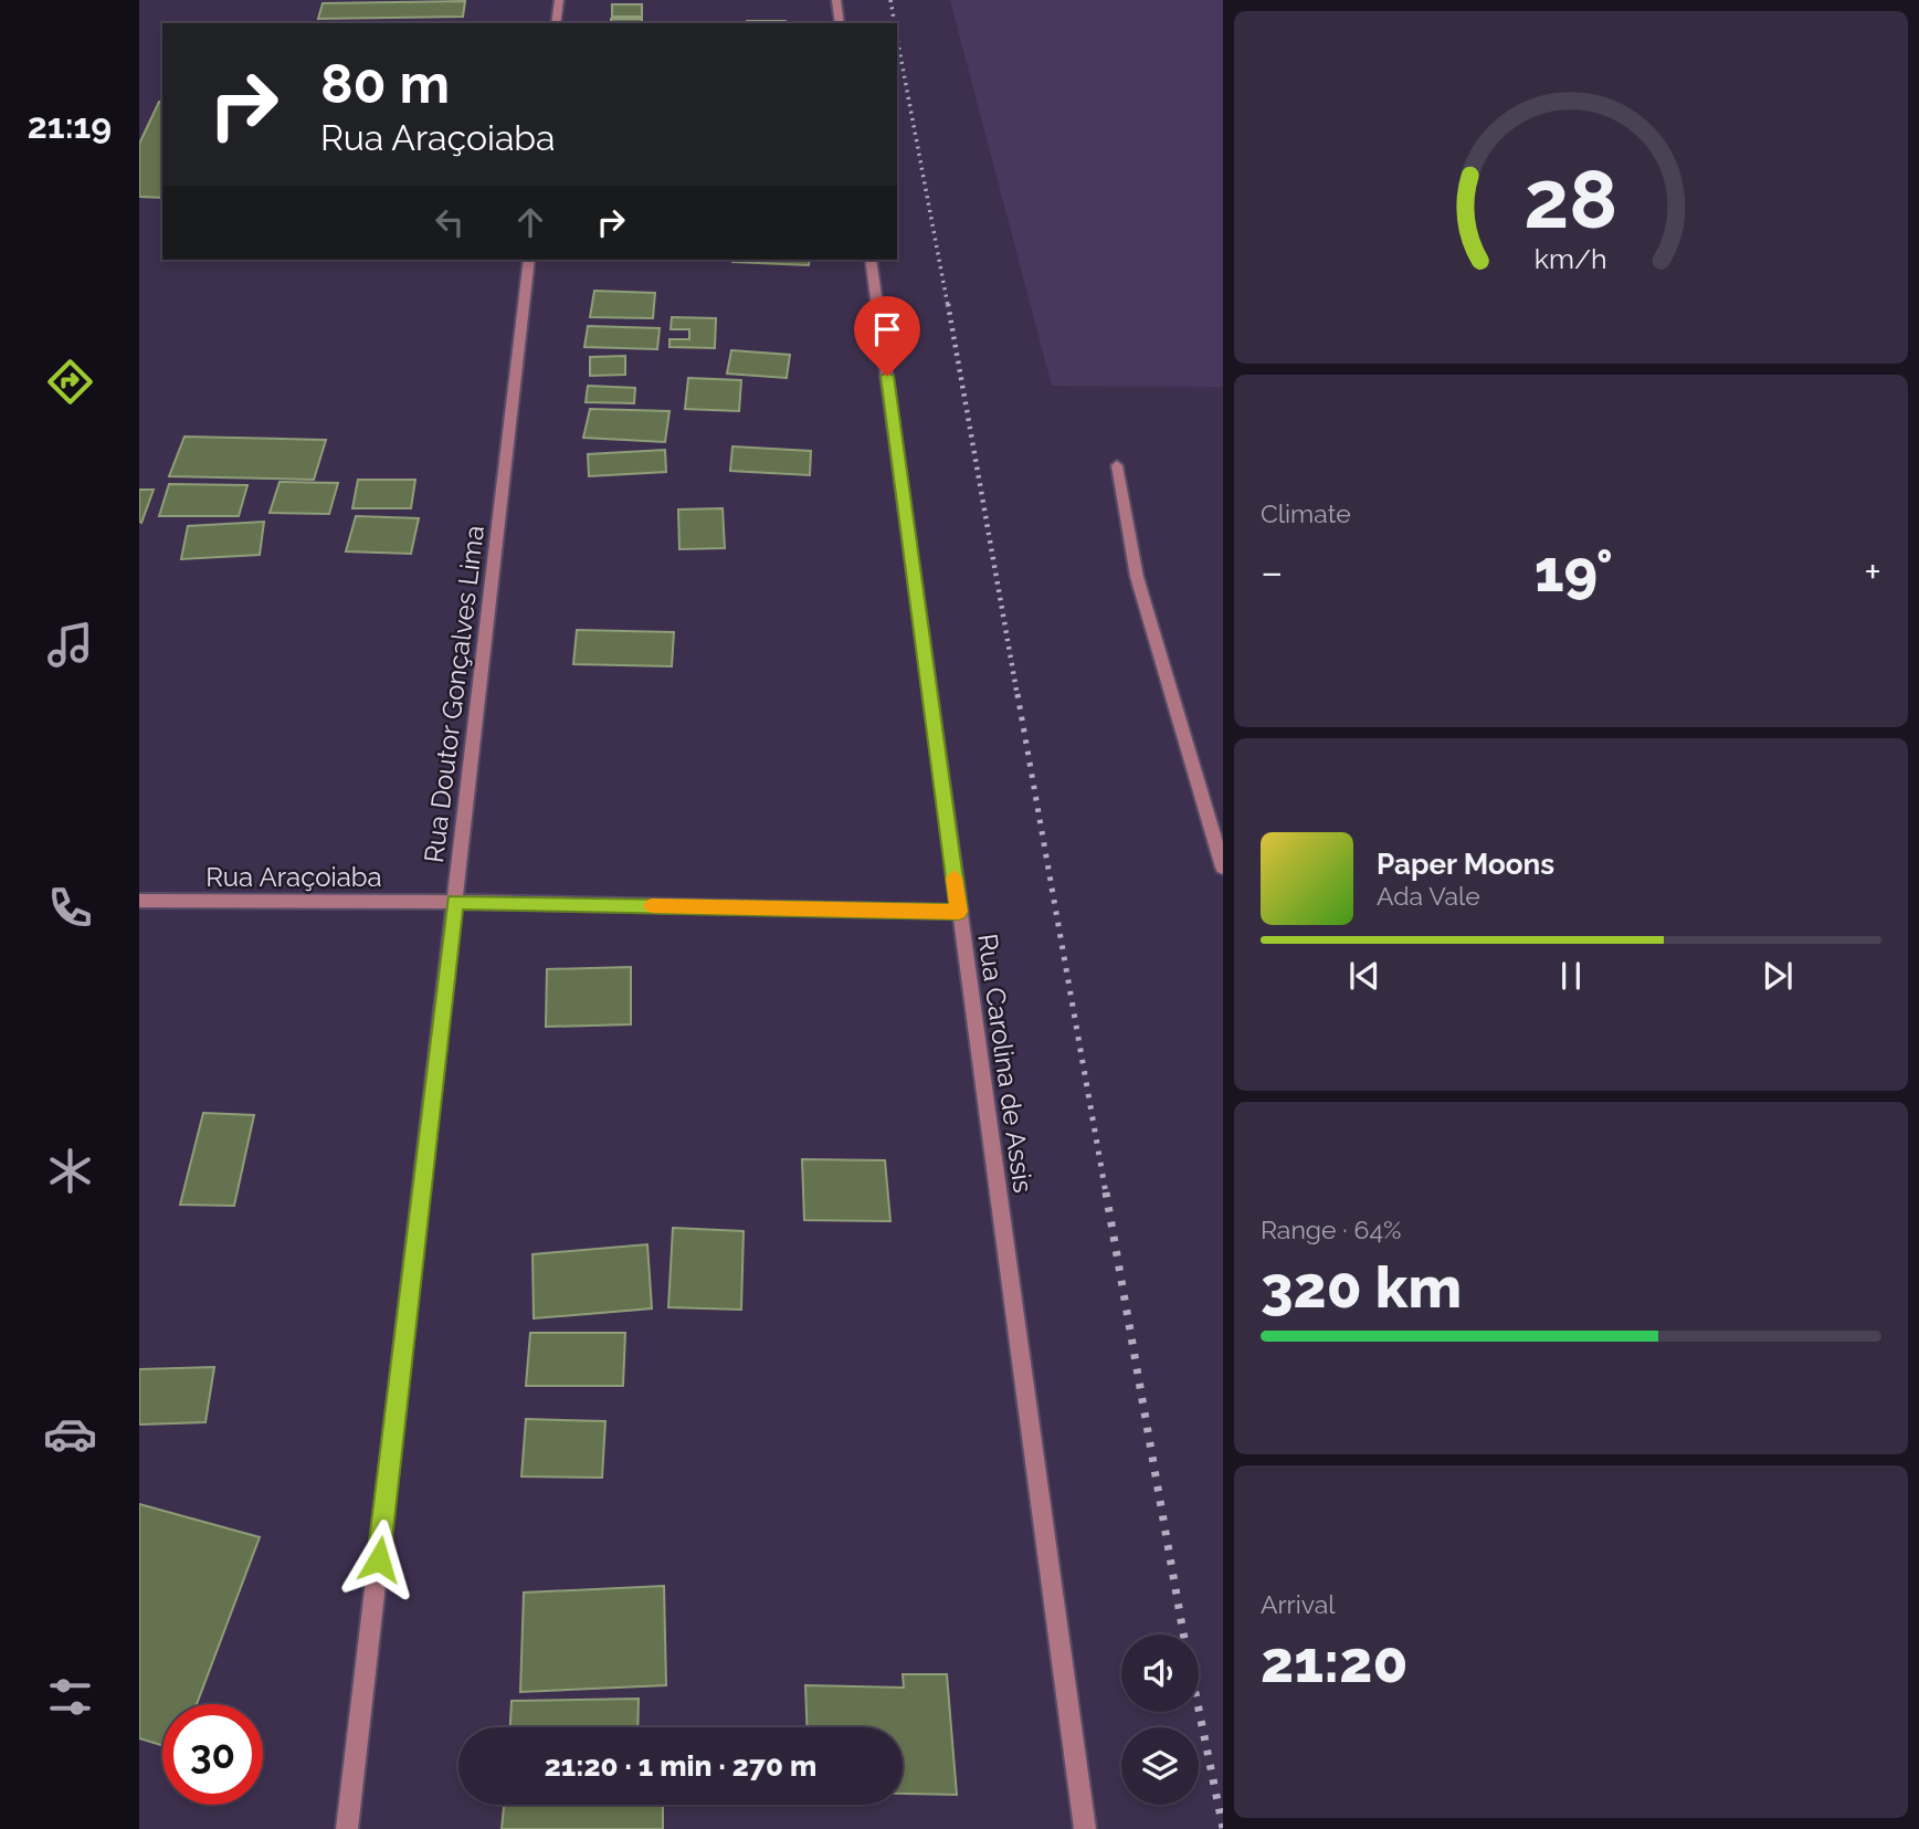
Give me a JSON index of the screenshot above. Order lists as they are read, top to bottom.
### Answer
{
  "streets": {
    "street": ["Rua Doutor Gonçalves Lima", "Rua Araçoiaba", "Rua Carolina de Assis"]
  },
  "crossings": [
    ["Rua Doutor Gonçalves Lima", "Rua Araçoiaba"],
    ["Rua Araçoiaba", "Rua Carolina de Assis"]
  ],
  "page": {
    "tabs": "21:19",
    "turn": ["80 m", "Rua Araçoiaba"],
    "tile": [
      "Climate",
      ["Range · 64%", "320 km"],
      ["Arrival", "21:20"]
    ],
    "heat": ["−", "19°", "+"],
    "song": ["Paper Moons", "Ada Vale"],
    "limit": "30",
    "trip": "21:20 · 1 min · 270 m",
    "gauge": ["28", "km/h"]
  }
}
